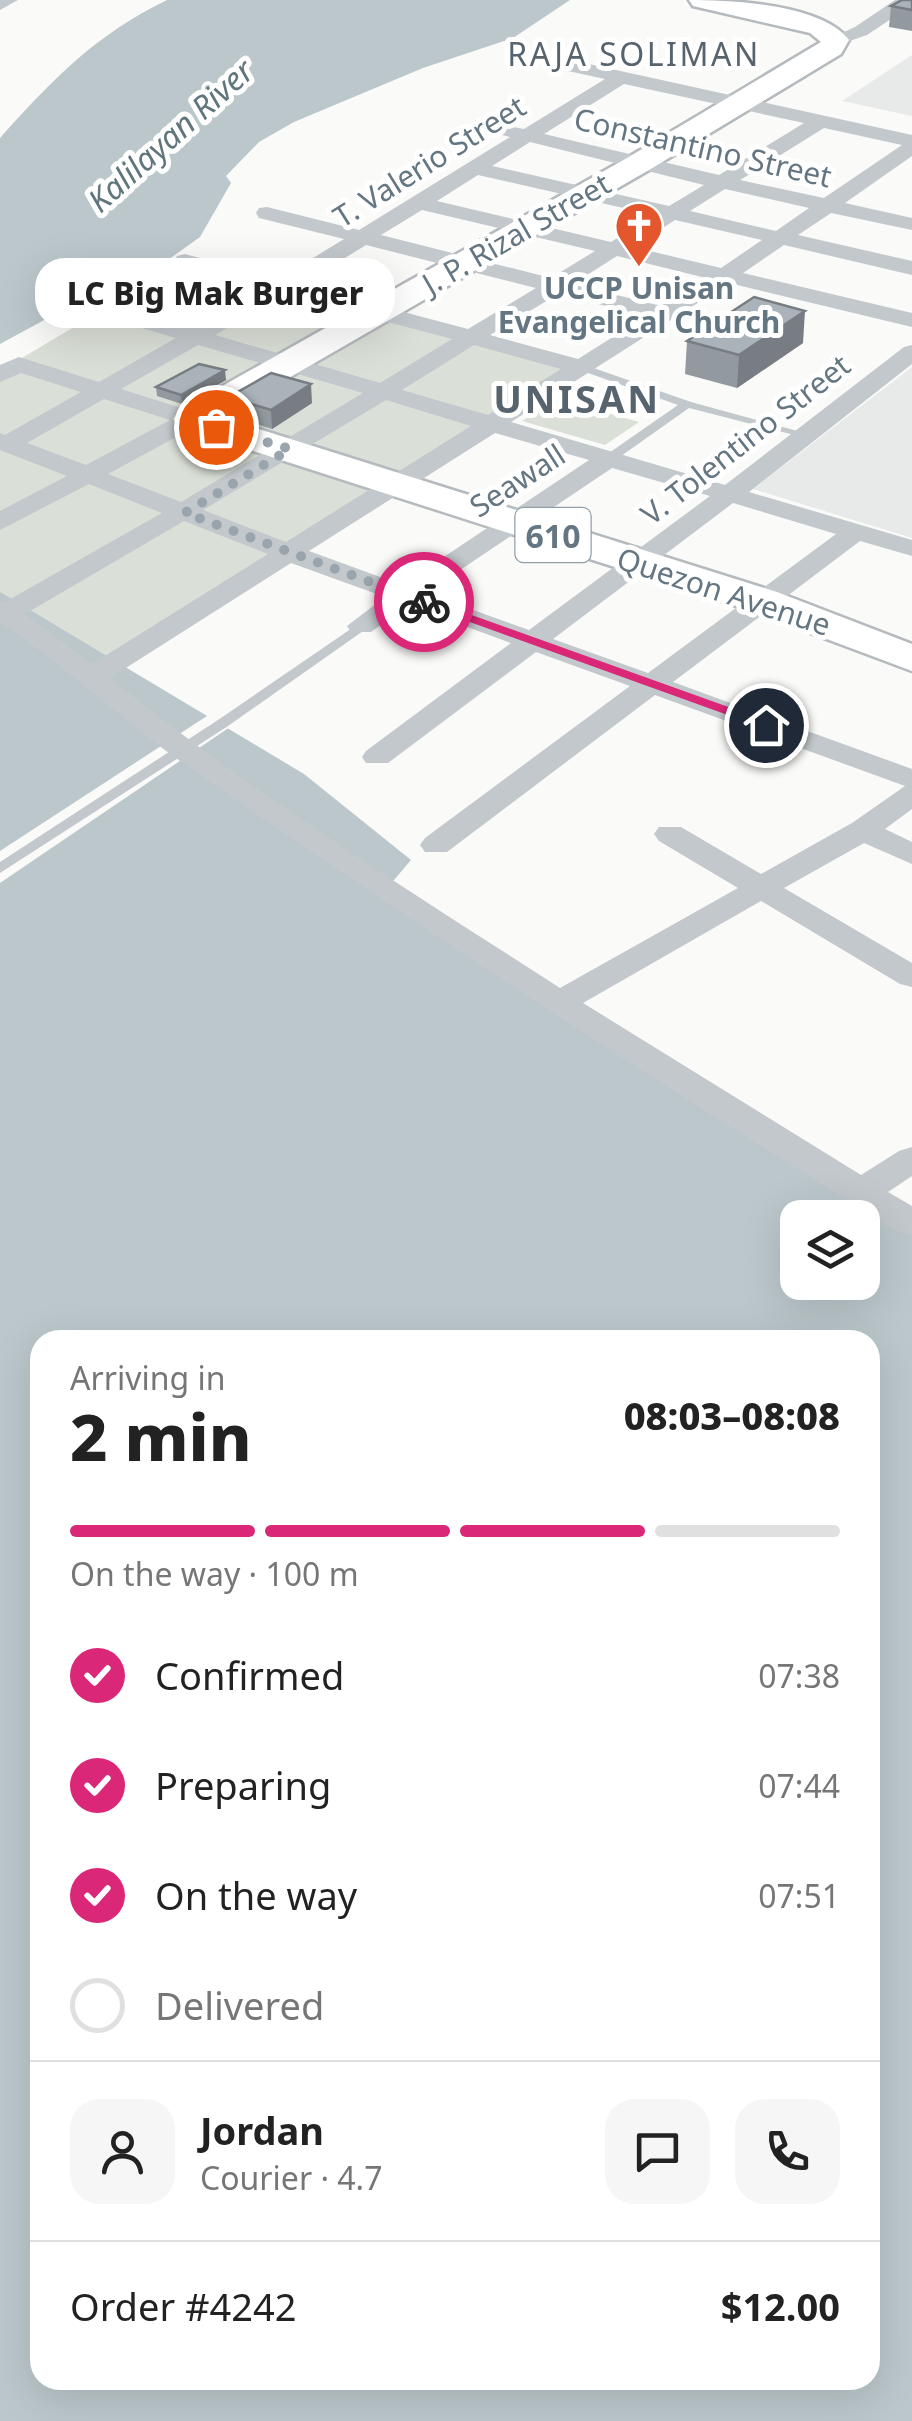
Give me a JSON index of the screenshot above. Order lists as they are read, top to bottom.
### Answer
{
  "streets": {
    "main road": ["J. P. Rizal Street", "610", "Quezon Avenue"],
    "street": [
      "Constantino Street",
      "T. Valerio Street",
      "V. Tolentino Street",
      "Seawall"
    ]
  },
  "crossings": [
    ["Constantino Street", "T. Valerio Street"],
    ["Constantino Street", "J. P. Rizal Street"],
    ["J. P. Rizal Street", "Quezon Avenue"],
    ["V. Tolentino Street", "Quezon Avenue"],
    ["Seawall", "Quezon Avenue"]
  ],
  "districts": ["RAJA SOLIMAN", "UNISAN"],
  "water": ["Kalilayan River"],
  "places": {
    "church": ["UCCP Unisan Evangelical Church"],
    "other": ["LC Big Mak Burger"]
  },
  "page": {
    "bubble": "LC Big Mak Burger",
    "heading": ["2 min", "Arriving in", "08:03–08:08"],
    "panel": [
      "Jordan",
      "Courier · 4.7",
      "Order #4242",
      "$12.00"
    ],
    "bar": "On the way · 100 m",
    "list": [
      ["Confirmed", "07:38"],
      ["Preparing", "07:44"],
      ["On the way", "07:51"],
      "Delivered"
    ]
  }
}
